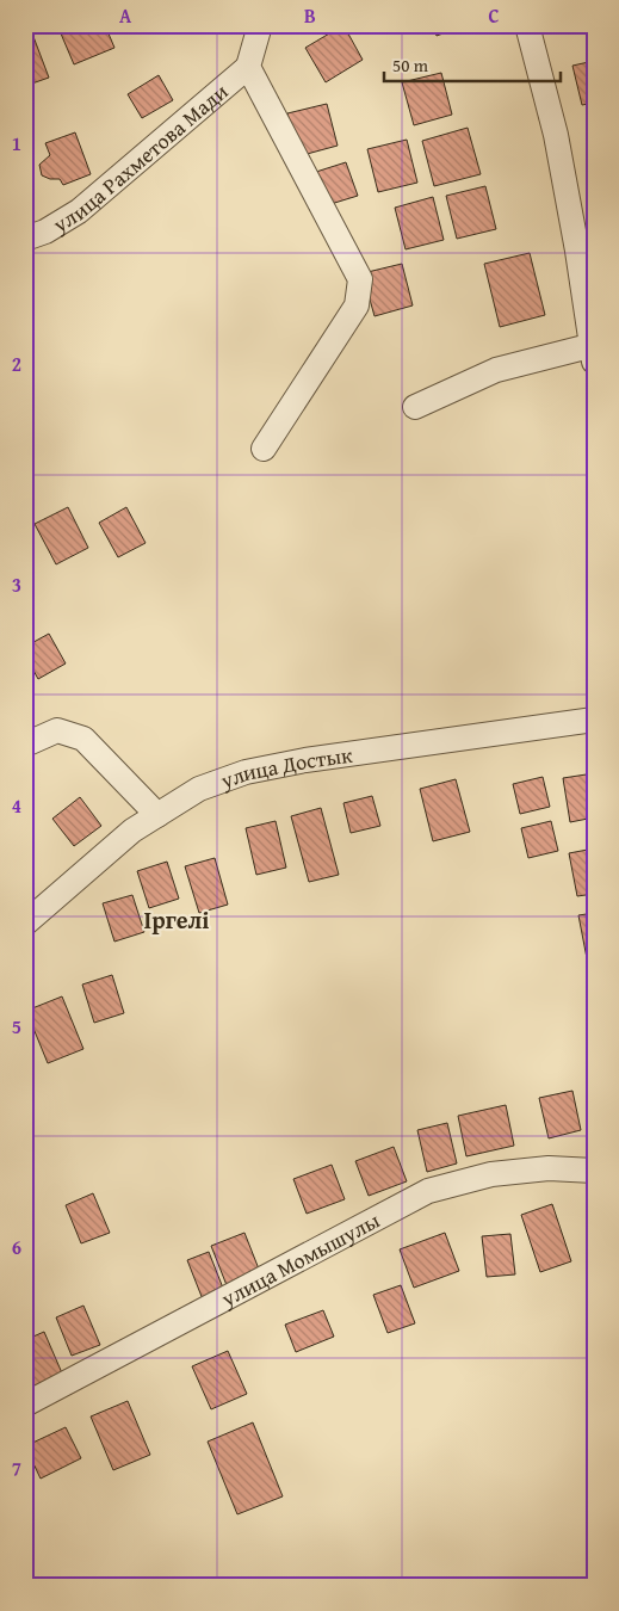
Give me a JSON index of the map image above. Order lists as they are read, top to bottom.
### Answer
{
  "streets": {
    "street": ["улица Рахметова Мади", "улица Достык", "улица Момышулы"]
  },
  "districts": ["Іргелі"],
  "scale_bar": "50 m",
  "grid": {
    "columns": ["A", "B", "C"],
    "rows": [
      "1",
      "2",
      "3",
      "4",
      "5",
      "6",
      "7"
    ]
  }
}
